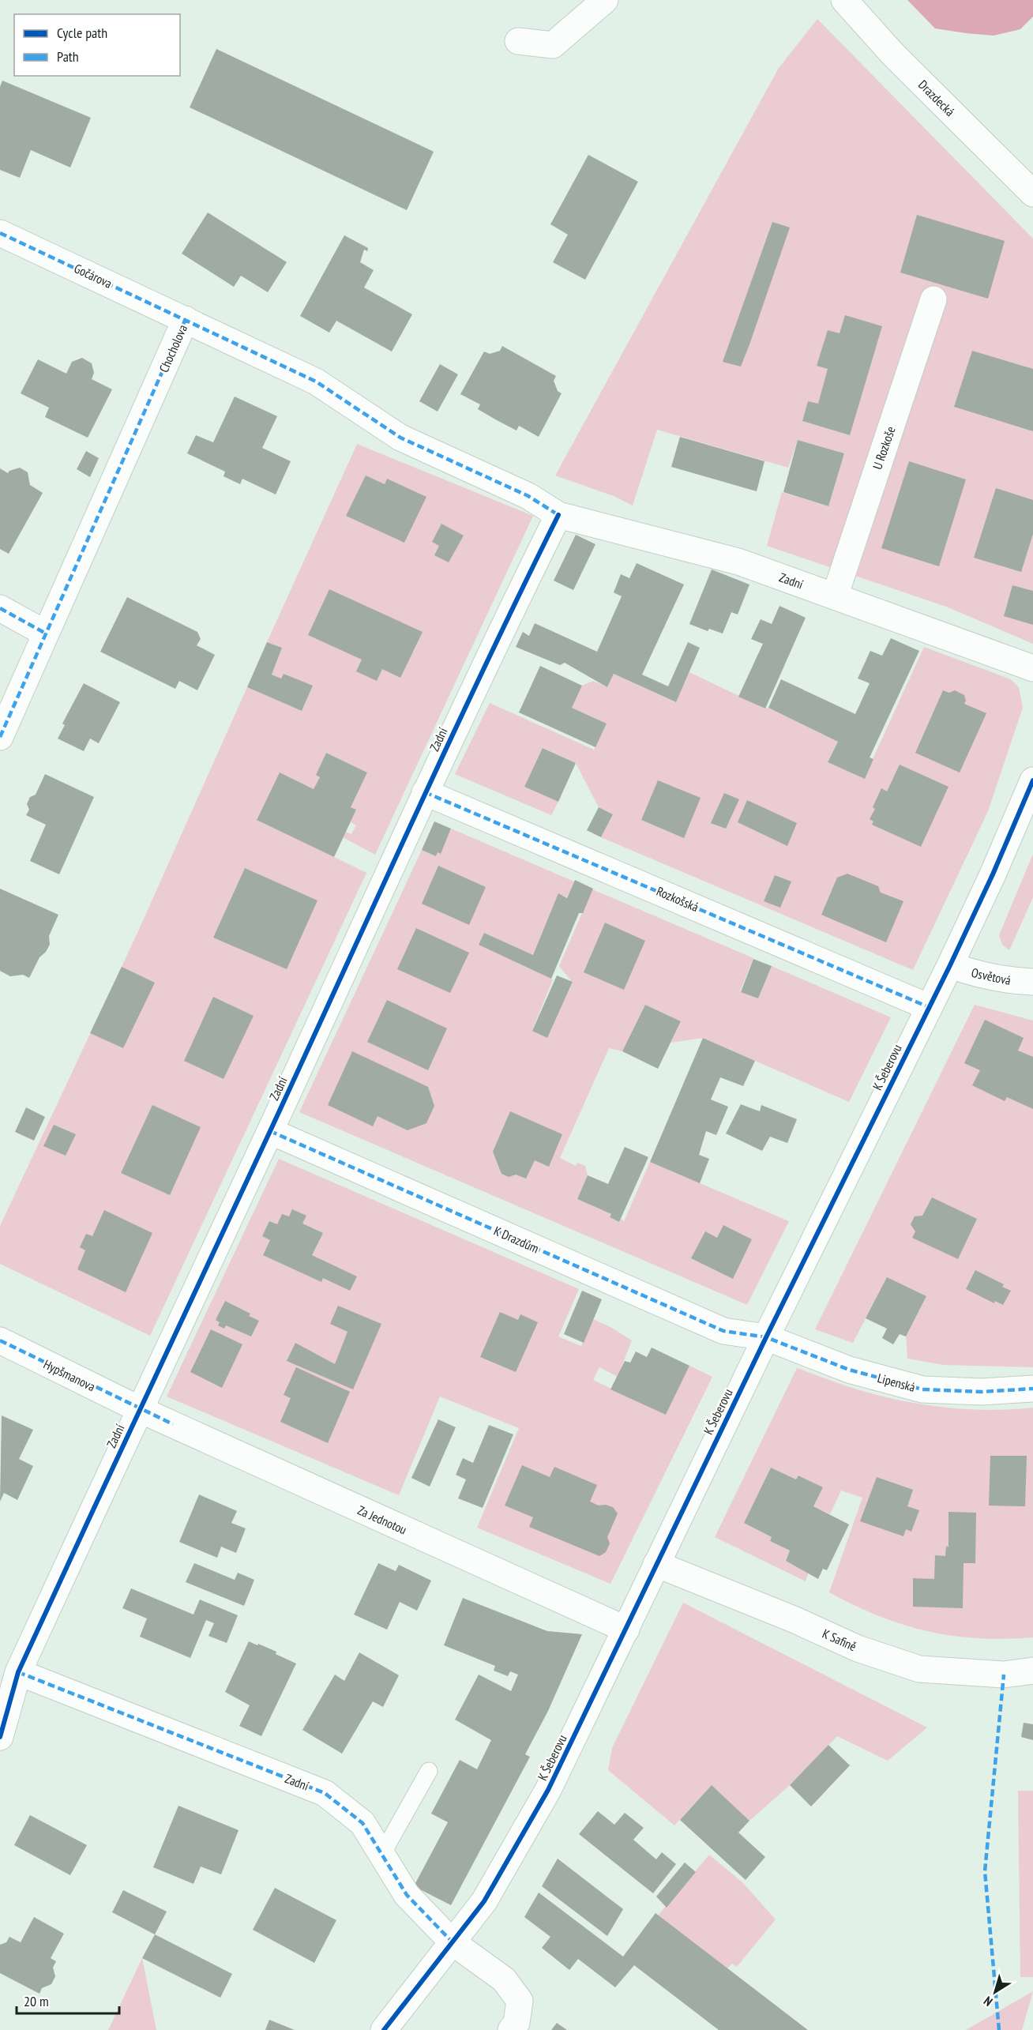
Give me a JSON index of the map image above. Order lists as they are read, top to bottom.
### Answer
{
  "streets": {
    "street": [
      "Drazdecká",
      "Gočárova",
      "Chocholova",
      "U Rozkoše",
      "Zadní",
      "Rozkošská",
      "Osvětová",
      "K Šeberovu",
      "K Drazdům",
      "Hypšmanova",
      "Lipenská",
      "Za Jednotou",
      "K Safině"
    ]
  },
  "crossings": [
    ["Gočárova", "Chocholova"],
    ["Chocholova", "Zadní"],
    ["U Rozkoše", "Zadní"],
    ["Zadní", "Rozkošská"],
    ["Zadní", "K Šeberovu"],
    ["Zadní", "K Drazdům"],
    ["Zadní", "Hypšmanova"],
    ["Zadní", "Za Jednotou"],
    ["Rozkošská", "K Šeberovu"],
    ["Osvětová", "K Šeberovu"],
    ["K Šeberovu", "K Drazdům"],
    ["K Šeberovu", "Lipenská"],
    ["K Šeberovu", "Za Jednotou"],
    ["K Šeberovu", "K Safině"],
    ["K Drazdům", "Lipenská"],
    ["Hypšmanova", "Za Jednotou"]
  ],
  "legend": ["Cycle path", "Path"],
  "scale_bar": "20 m",
  "north": "bottom left"
}
